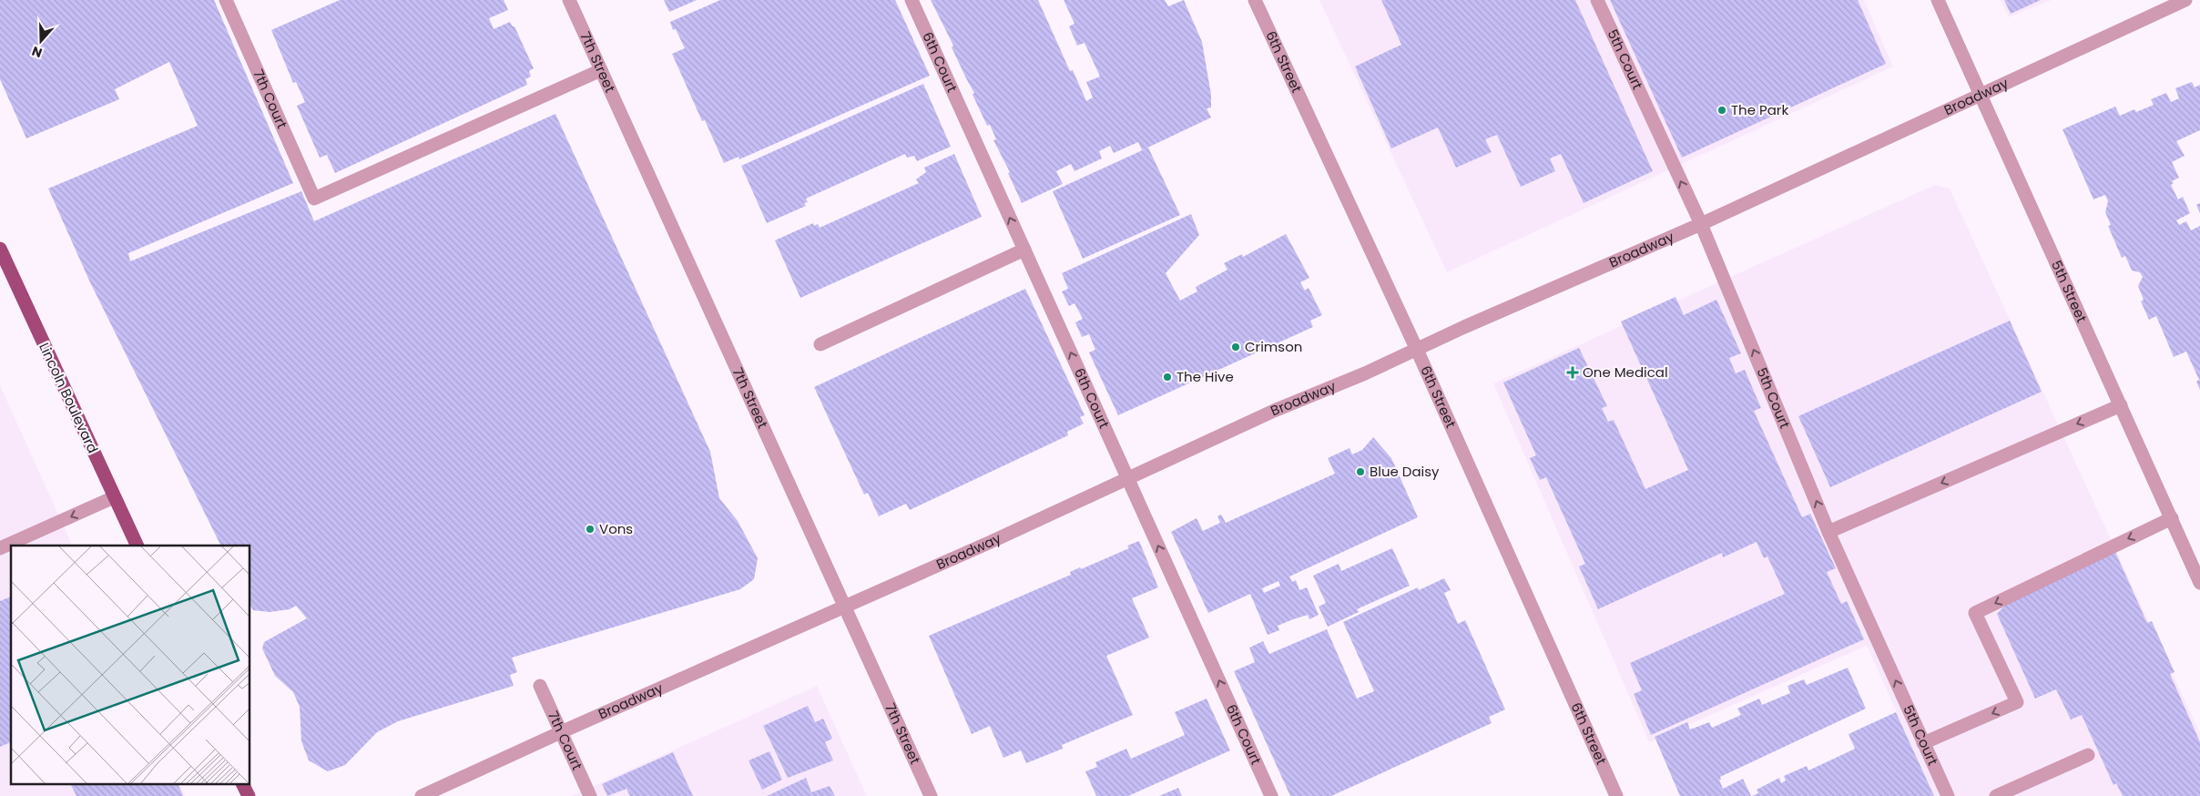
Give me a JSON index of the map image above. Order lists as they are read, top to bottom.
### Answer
{
  "streets": {
    "main road": ["Lincoln Boulevard"],
    "street": [
      "5th Court",
      "7th Street",
      "6th Court",
      "6th Street",
      "Broadway",
      "7th Court",
      "5th Street"
    ]
  },
  "crossings": [
    ["5th Court", "Broadway"],
    ["7th Street", "Broadway"],
    ["7th Street", "7th Court"],
    ["6th Court", "Broadway"],
    ["6th Street", "Broadway"],
    ["Broadway", "7th Court"],
    ["Broadway", "5th Street"]
  ],
  "one_way": ["5th Court", "6th Court"],
  "places": {
    "other": [
      "The Park",
      "Crimson",
      "The Hive",
      "Blue Daisy",
      "Vons"
    ],
    "health": ["One Medical"]
  },
  "north": "bottom"
}
